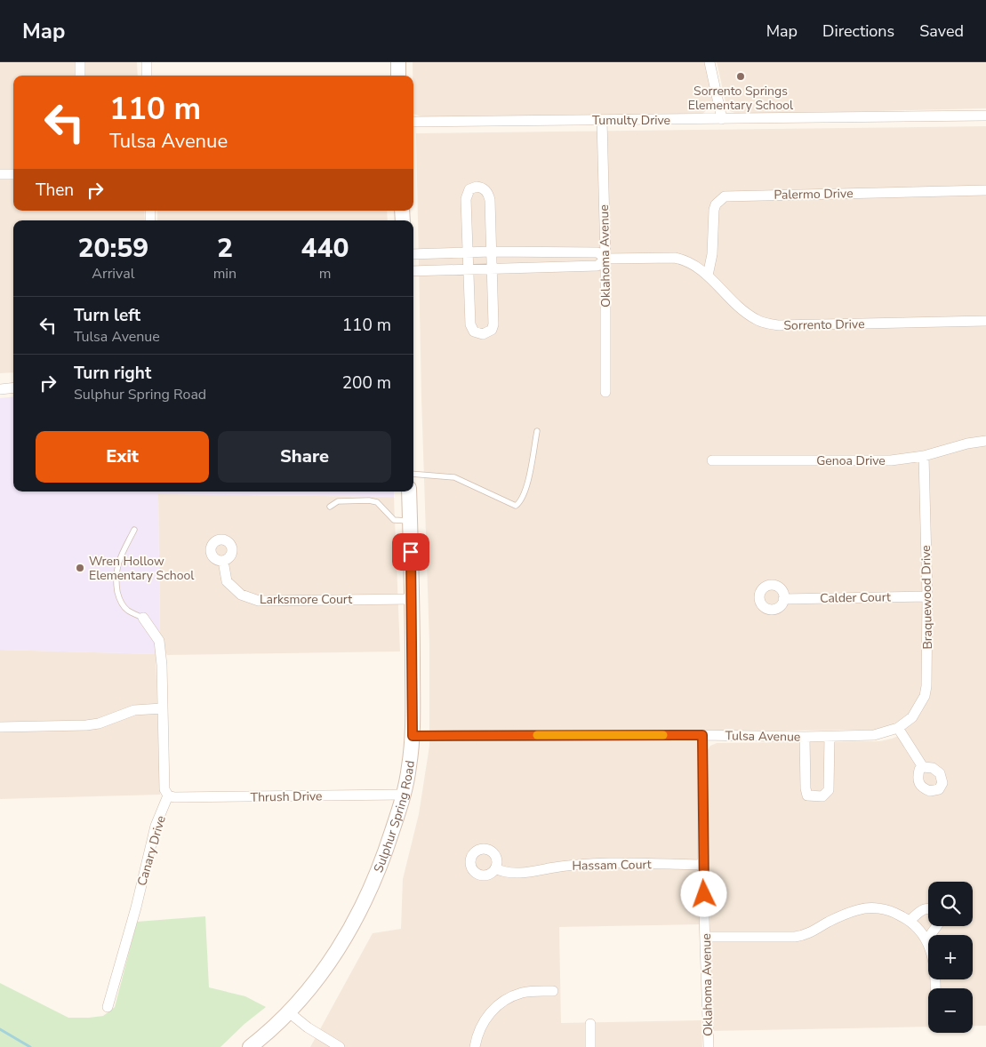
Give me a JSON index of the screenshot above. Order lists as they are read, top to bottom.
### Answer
{
  "streets": {
    "main road": ["Sulphur Spring Road"],
    "street": [
      "Tumulty Drive",
      "Palermo Drive",
      "Oklahoma Avenue",
      "Sorrento Drive",
      "Genoa Drive",
      "Calder Court",
      "Braquewood Drive",
      "Larksmore Court",
      "Tulsa Avenue",
      "Thrush Drive",
      "Canary Drive",
      "Hassam Court"
    ]
  },
  "crossings": [
    ["Tumulty Drive", "Oklahoma Avenue"],
    ["Palermo Drive", "Sorrento Drive"],
    ["Oklahoma Avenue", "Sorrento Drive"],
    ["Oklahoma Avenue", "Tulsa Avenue"],
    ["Oklahoma Avenue", "Hassam Court"],
    ["Genoa Drive", "Braquewood Drive"],
    ["Calder Court", "Braquewood Drive"],
    ["Braquewood Drive", "Tulsa Avenue"],
    ["Larksmore Court", "Sulphur Spring Road"],
    ["Tulsa Avenue", "Sulphur Spring Road"],
    ["Thrush Drive", "Sulphur Spring Road"],
    ["Thrush Drive", "Canary Drive"]
  ],
  "places": ["Sorrento Springs Elementary School", "Wren Hollow Elementary School"],
  "page": {
    "header": "Map",
    "nav": ["Map", "Directions", "Saved"],
    "turn": ["110 m", "Tulsa Avenue"],
    "then": "Then",
    "eta": [
      "20:59",
      "Arrival",
      "2",
      "min",
      "440",
      "m"
    ],
    "list": [
      {
        "name": "Turn left",
        "note": "Tulsa Avenue",
        "value": "110 m"
      },
      {
        "name": "Turn right",
        "note": "Sulphur Spring Road",
        "value": "200 m"
      }
    ],
    "buttons": ["Exit", "Share"],
    "map_buttons": ["+", "−"]
  }
}
